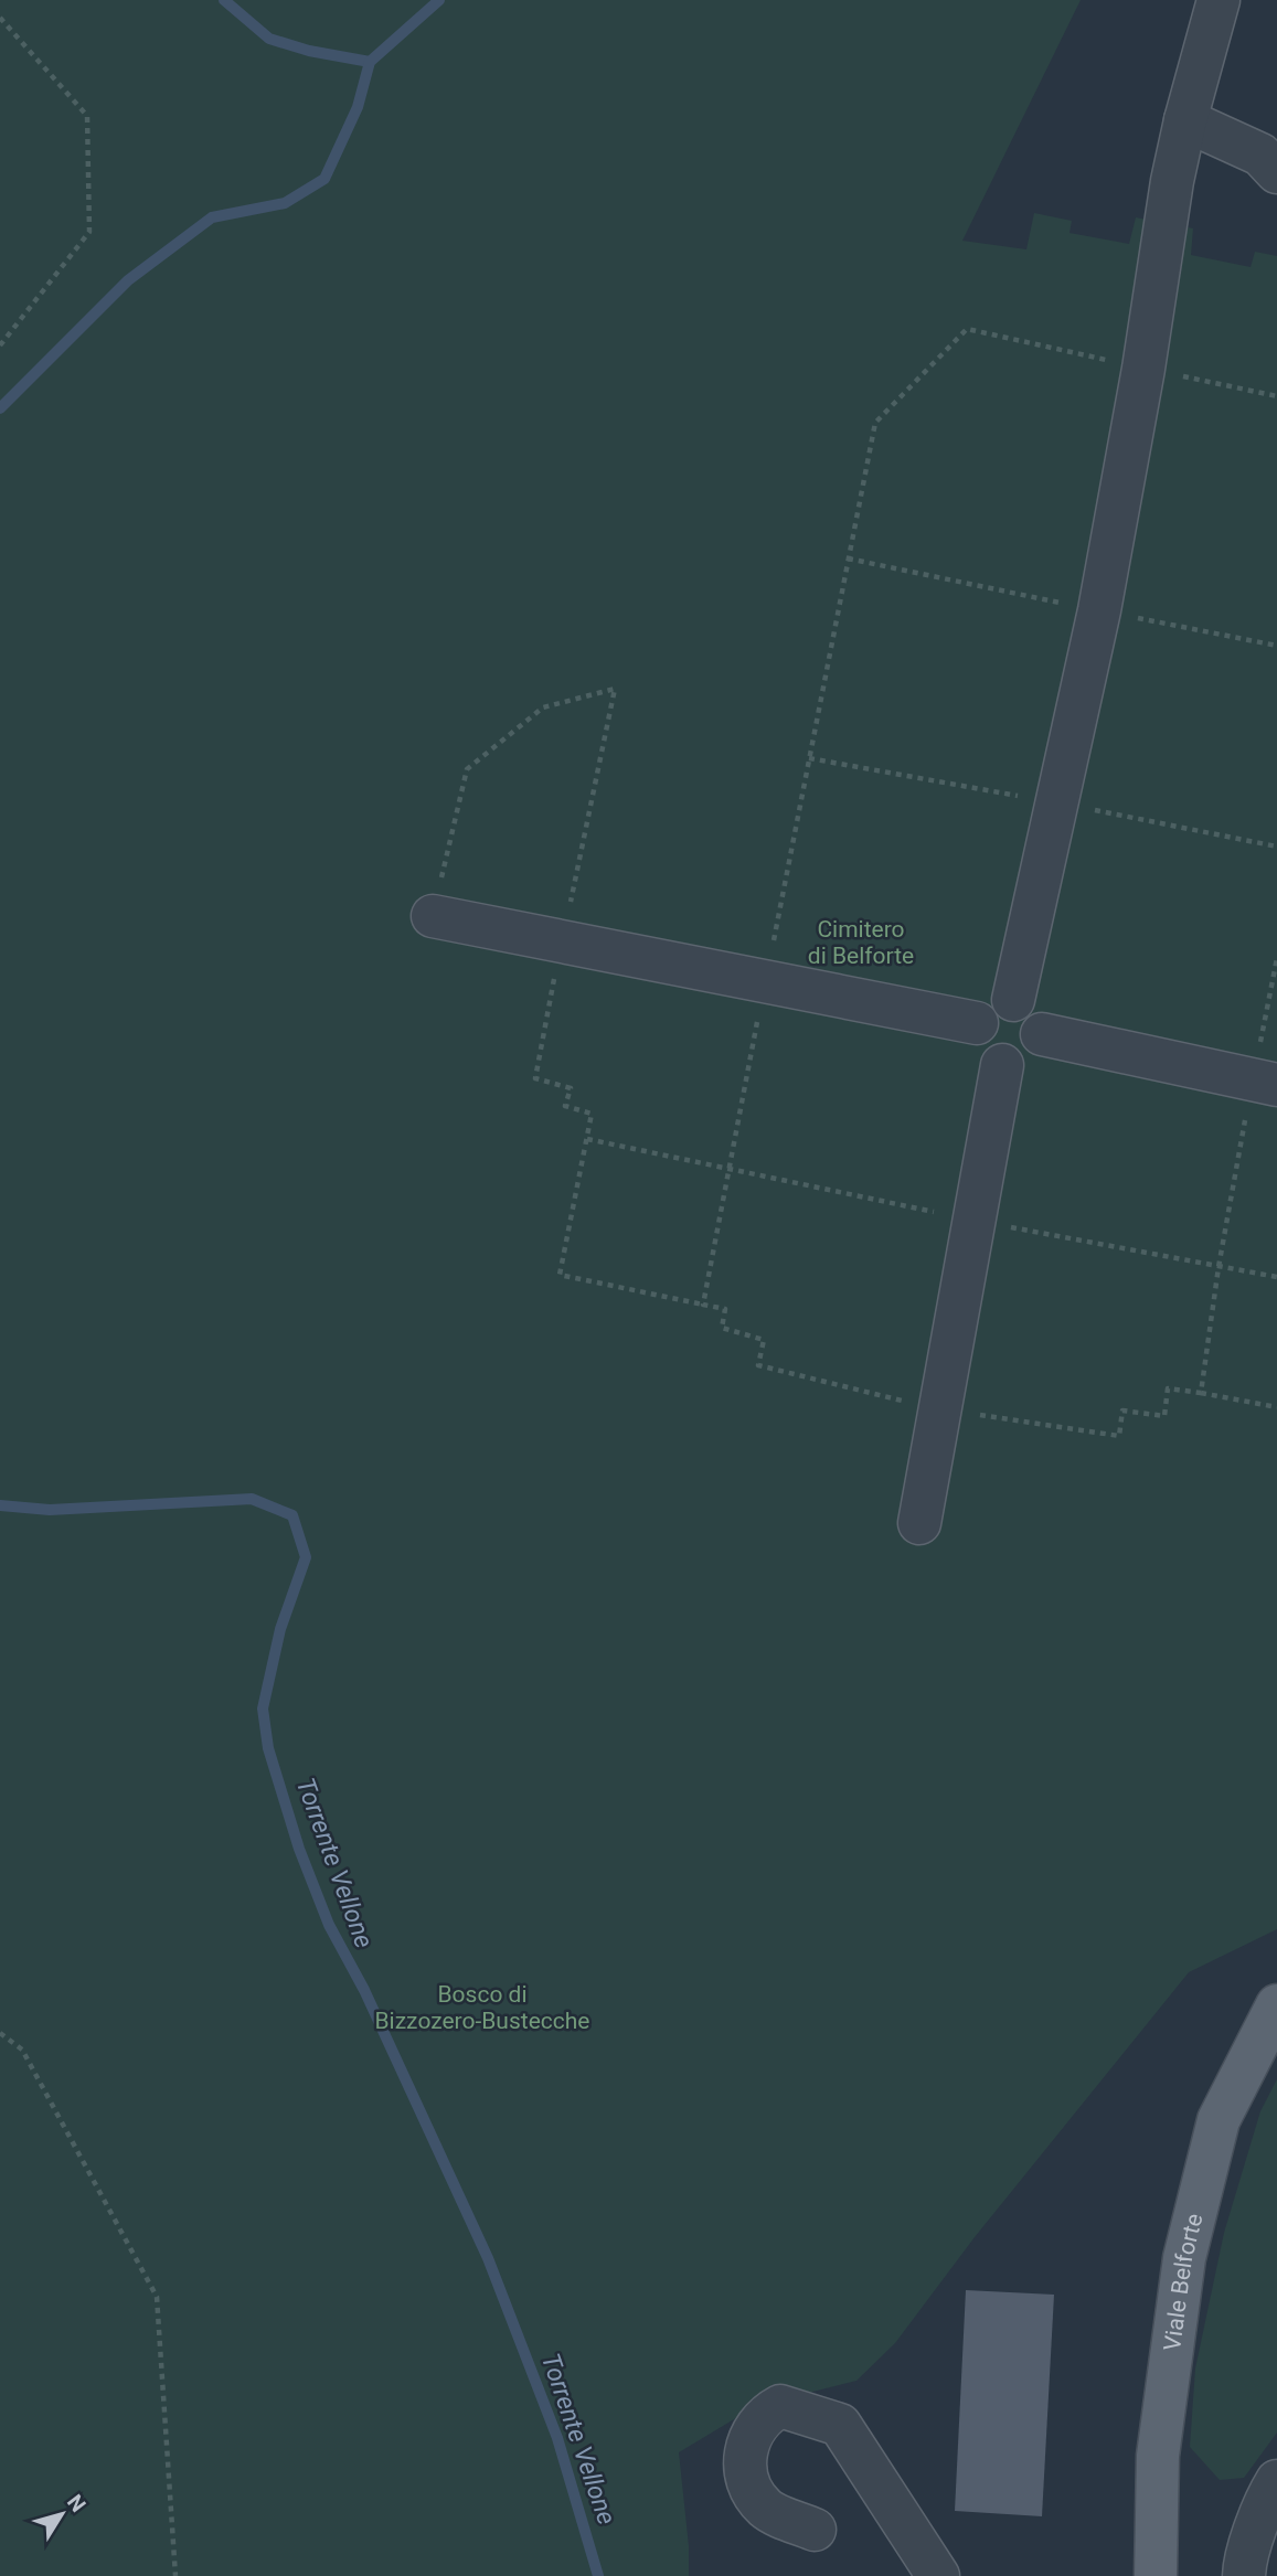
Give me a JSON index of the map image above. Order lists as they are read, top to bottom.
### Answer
{
  "streets": {
    "main road": ["Viale Belforte"]
  },
  "water": ["Torrente Vellone"],
  "parks": ["Cimitero di Belforte", "Bosco di Bizzozero-Bustecche"],
  "north": "top right"
}
